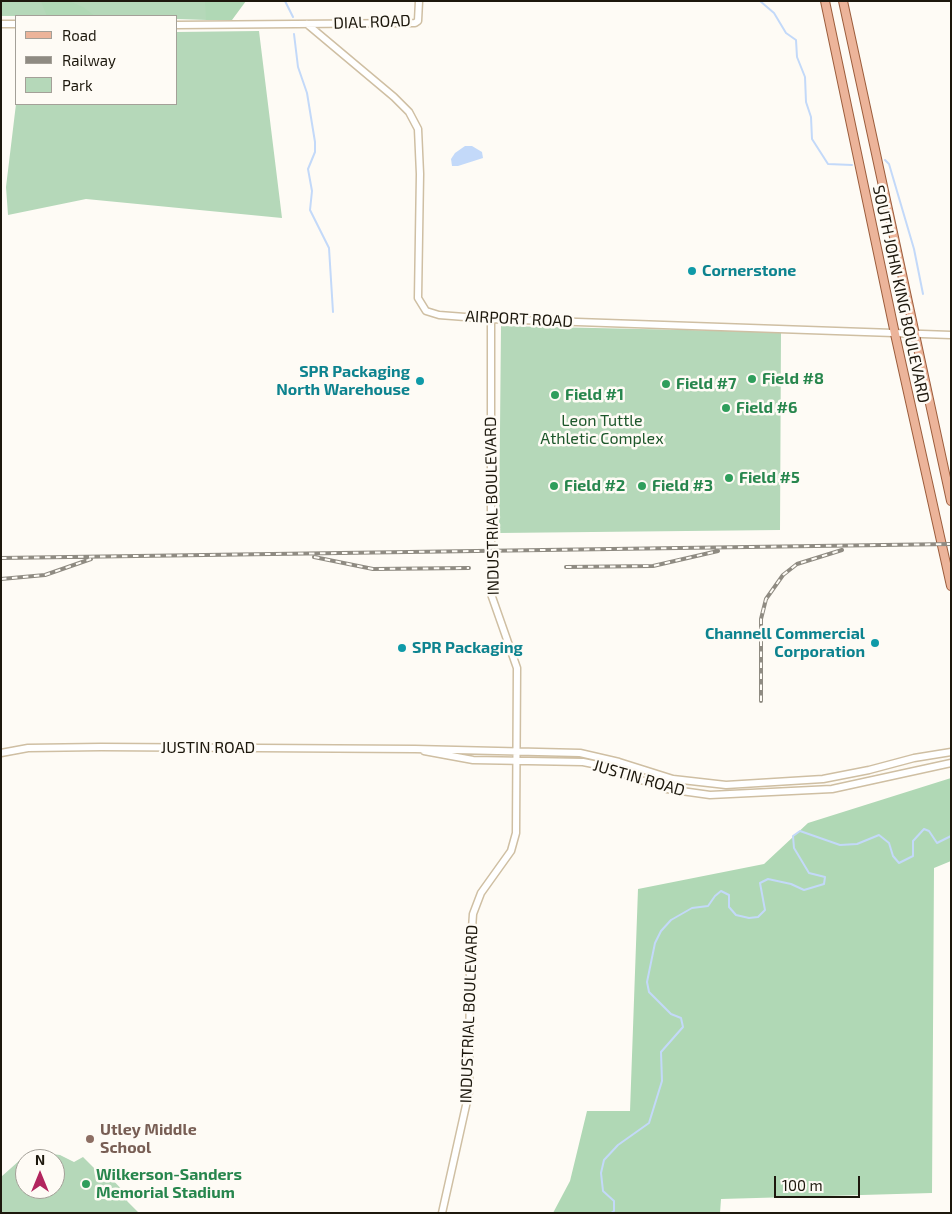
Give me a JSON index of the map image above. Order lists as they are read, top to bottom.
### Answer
{
  "streets": {
    "main road": ["SOUTH JOHN KING BOULEVARD"],
    "street": [
      "DIAL ROAD",
      "AIRPORT ROAD",
      "INDUSTRIAL BOULEVARD",
      "JUSTIN ROAD"
    ]
  },
  "crossings": [
    ["DIAL ROAD", "AIRPORT ROAD"],
    ["SOUTH JOHN KING BOULEVARD", "AIRPORT ROAD"],
    ["AIRPORT ROAD", "INDUSTRIAL BOULEVARD"],
    ["INDUSTRIAL BOULEVARD", "JUSTIN ROAD"]
  ],
  "parks": ["Leon Tuttle Athletic Complex"],
  "places": [
    "Cornerstone",
    "Field #8",
    "SPR Packaging North Warehouse",
    "Field #7",
    "Field #1",
    "Field #6",
    "Field #5",
    "Field #2",
    "Field #3",
    "Channell Commercial Corporation",
    "SPR Packaging",
    "Utley Middle School",
    "Wilkerson-Sanders Memorial Stadium"
  ],
  "legend": ["Road", "Railway", "Park"],
  "scale_bar": "100 m",
  "north": "top"
}
